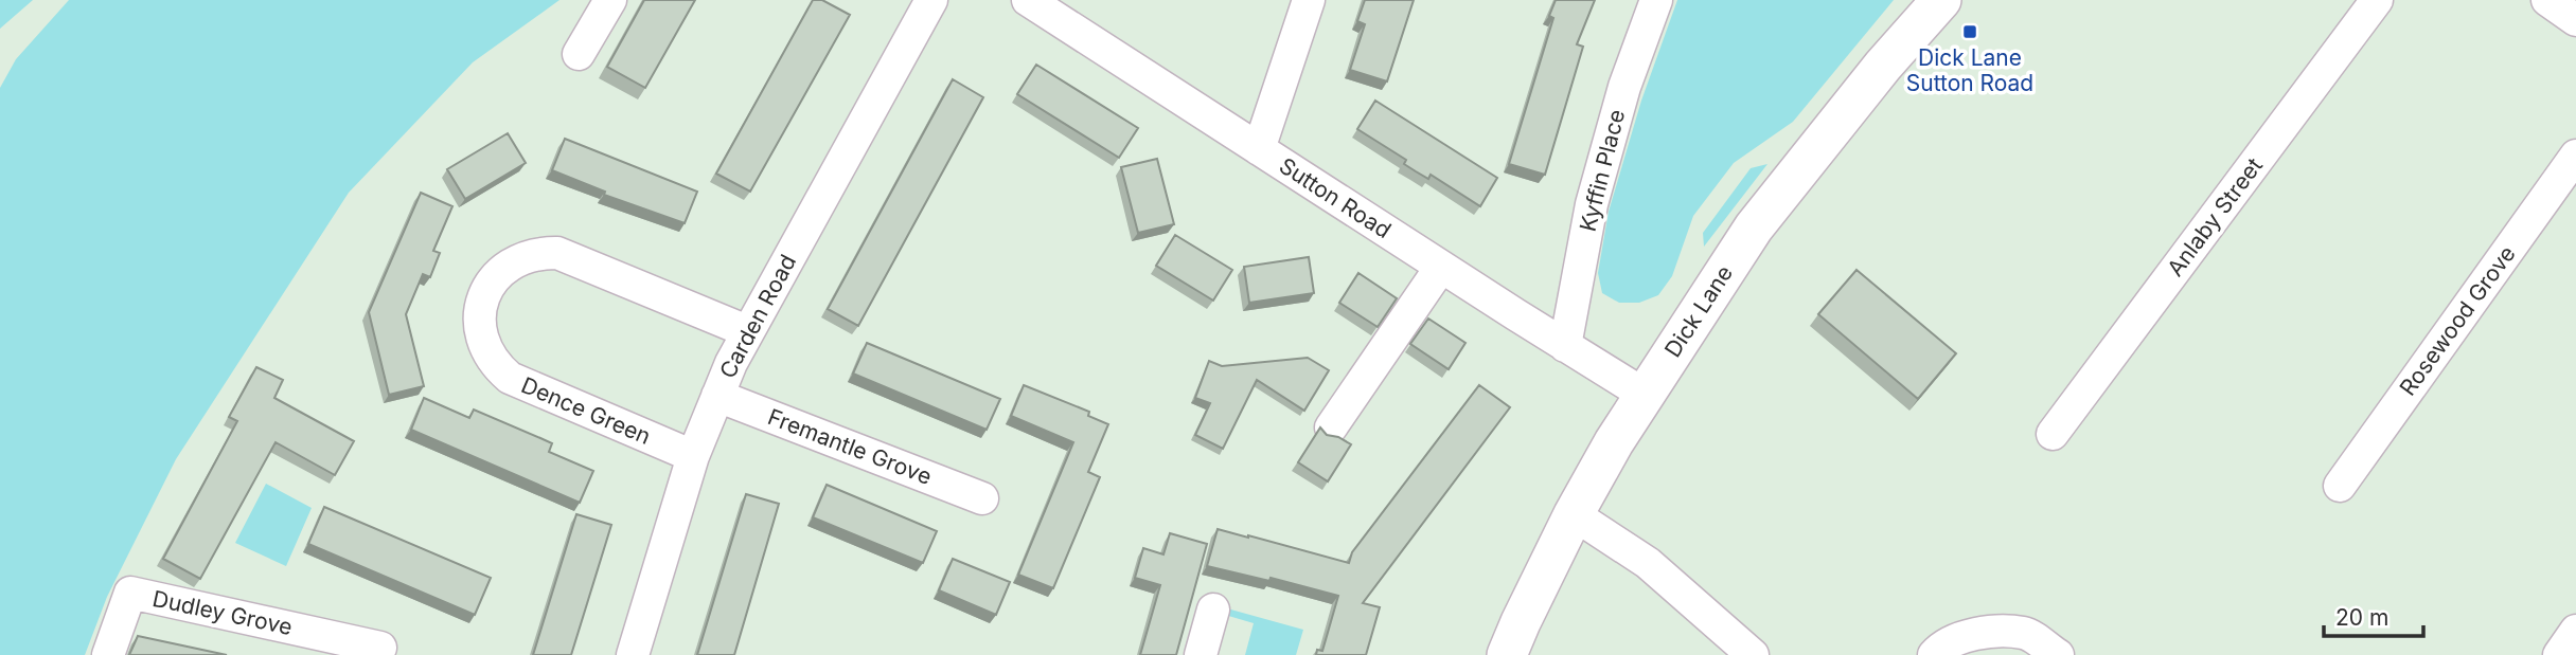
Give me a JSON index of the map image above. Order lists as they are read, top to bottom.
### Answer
{
  "streets": {
    "street": [
      "Kyffin Place",
      "Sutton Road",
      "Anlaby Street",
      "Dick Lane",
      "Carden Road",
      "Rosewood Grove",
      "Dence Green",
      "Fremantle Grove",
      "Dudley Grove"
    ]
  },
  "crossings": [
    ["Kyffin Place", "Sutton Road"],
    ["Sutton Road", "Dick Lane"],
    ["Carden Road", "Dence Green"],
    ["Carden Road", "Fremantle Grove"]
  ],
  "places": {
    "transit": ["Dick Lane Sutton Road"]
  },
  "scale_bar": "20 m"
}
